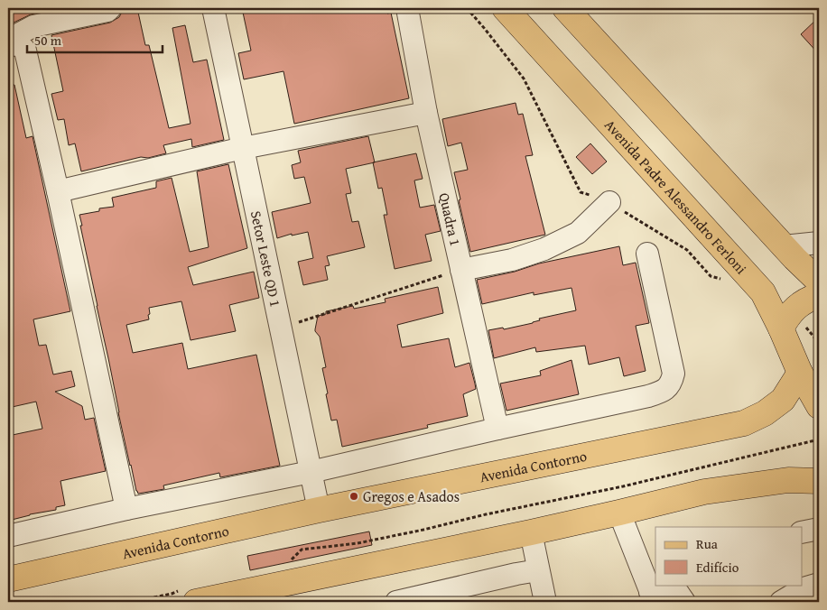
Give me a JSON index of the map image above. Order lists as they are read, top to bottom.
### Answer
{
  "streets": {
    "main road": ["Avenida Padre Alessandro Ferloni", "Avenida Contorno"],
    "street": ["Quadra 1", "Setor Leste QD 1"]
  },
  "crossings": [
    ["Avenida Padre Alessandro Ferloni", "Avenida Contorno"],
    ["Setor Leste QD 1", "Avenida Contorno"]
  ],
  "places": ["Gregos e Asados"],
  "legend": ["Rua", "Edifício"],
  "scale_bar": "50 m"
}
